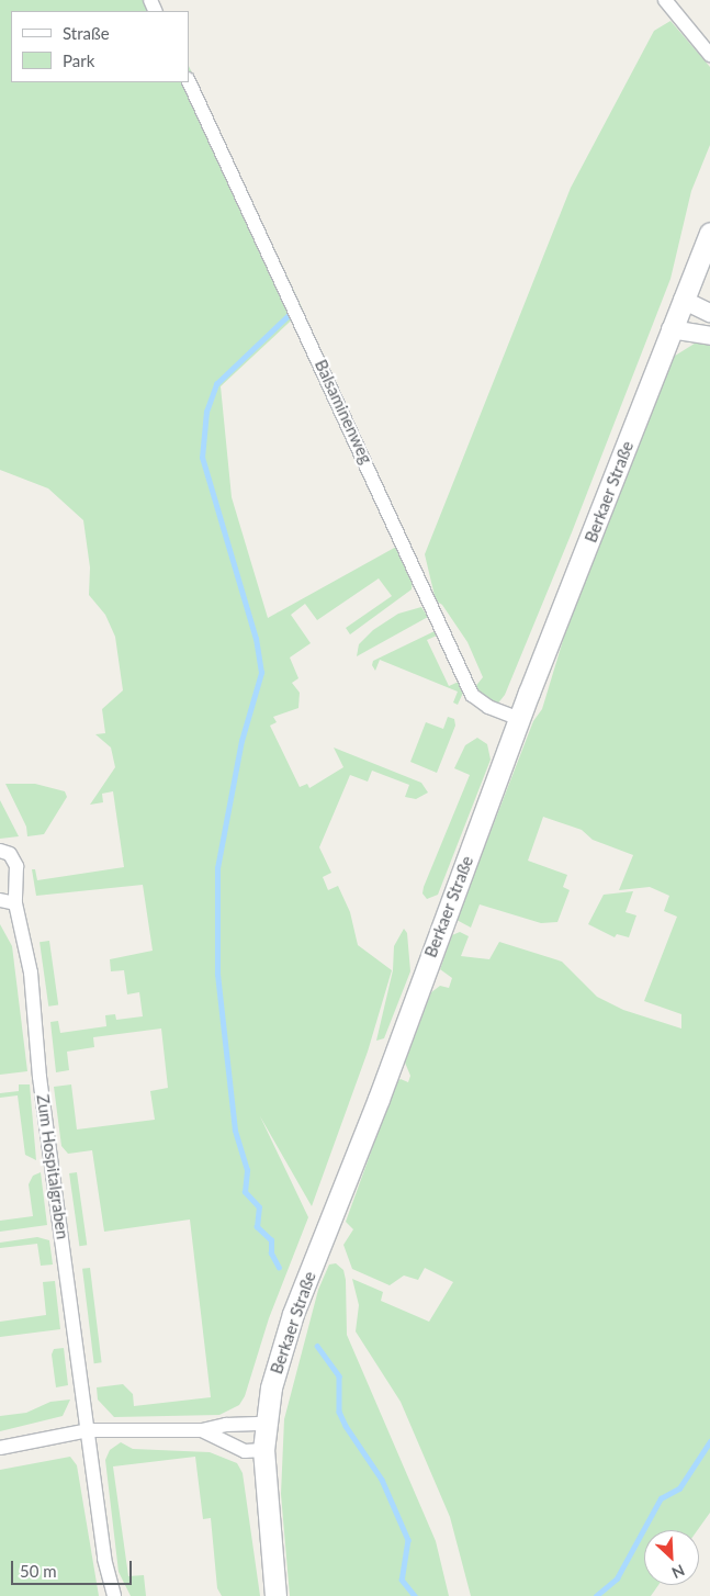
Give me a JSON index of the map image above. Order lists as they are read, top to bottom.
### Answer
{
  "streets": {
    "main road": ["Berkaer Straße"],
    "street": ["Balsaminenweg", "Zum Hospitalgraben"]
  },
  "crossings": [
    ["Balsaminenweg", "Berkaer Straße"]
  ],
  "legend": ["Straße", "Park"],
  "scale_bar": "50 m",
  "north": "bottom right"
}
